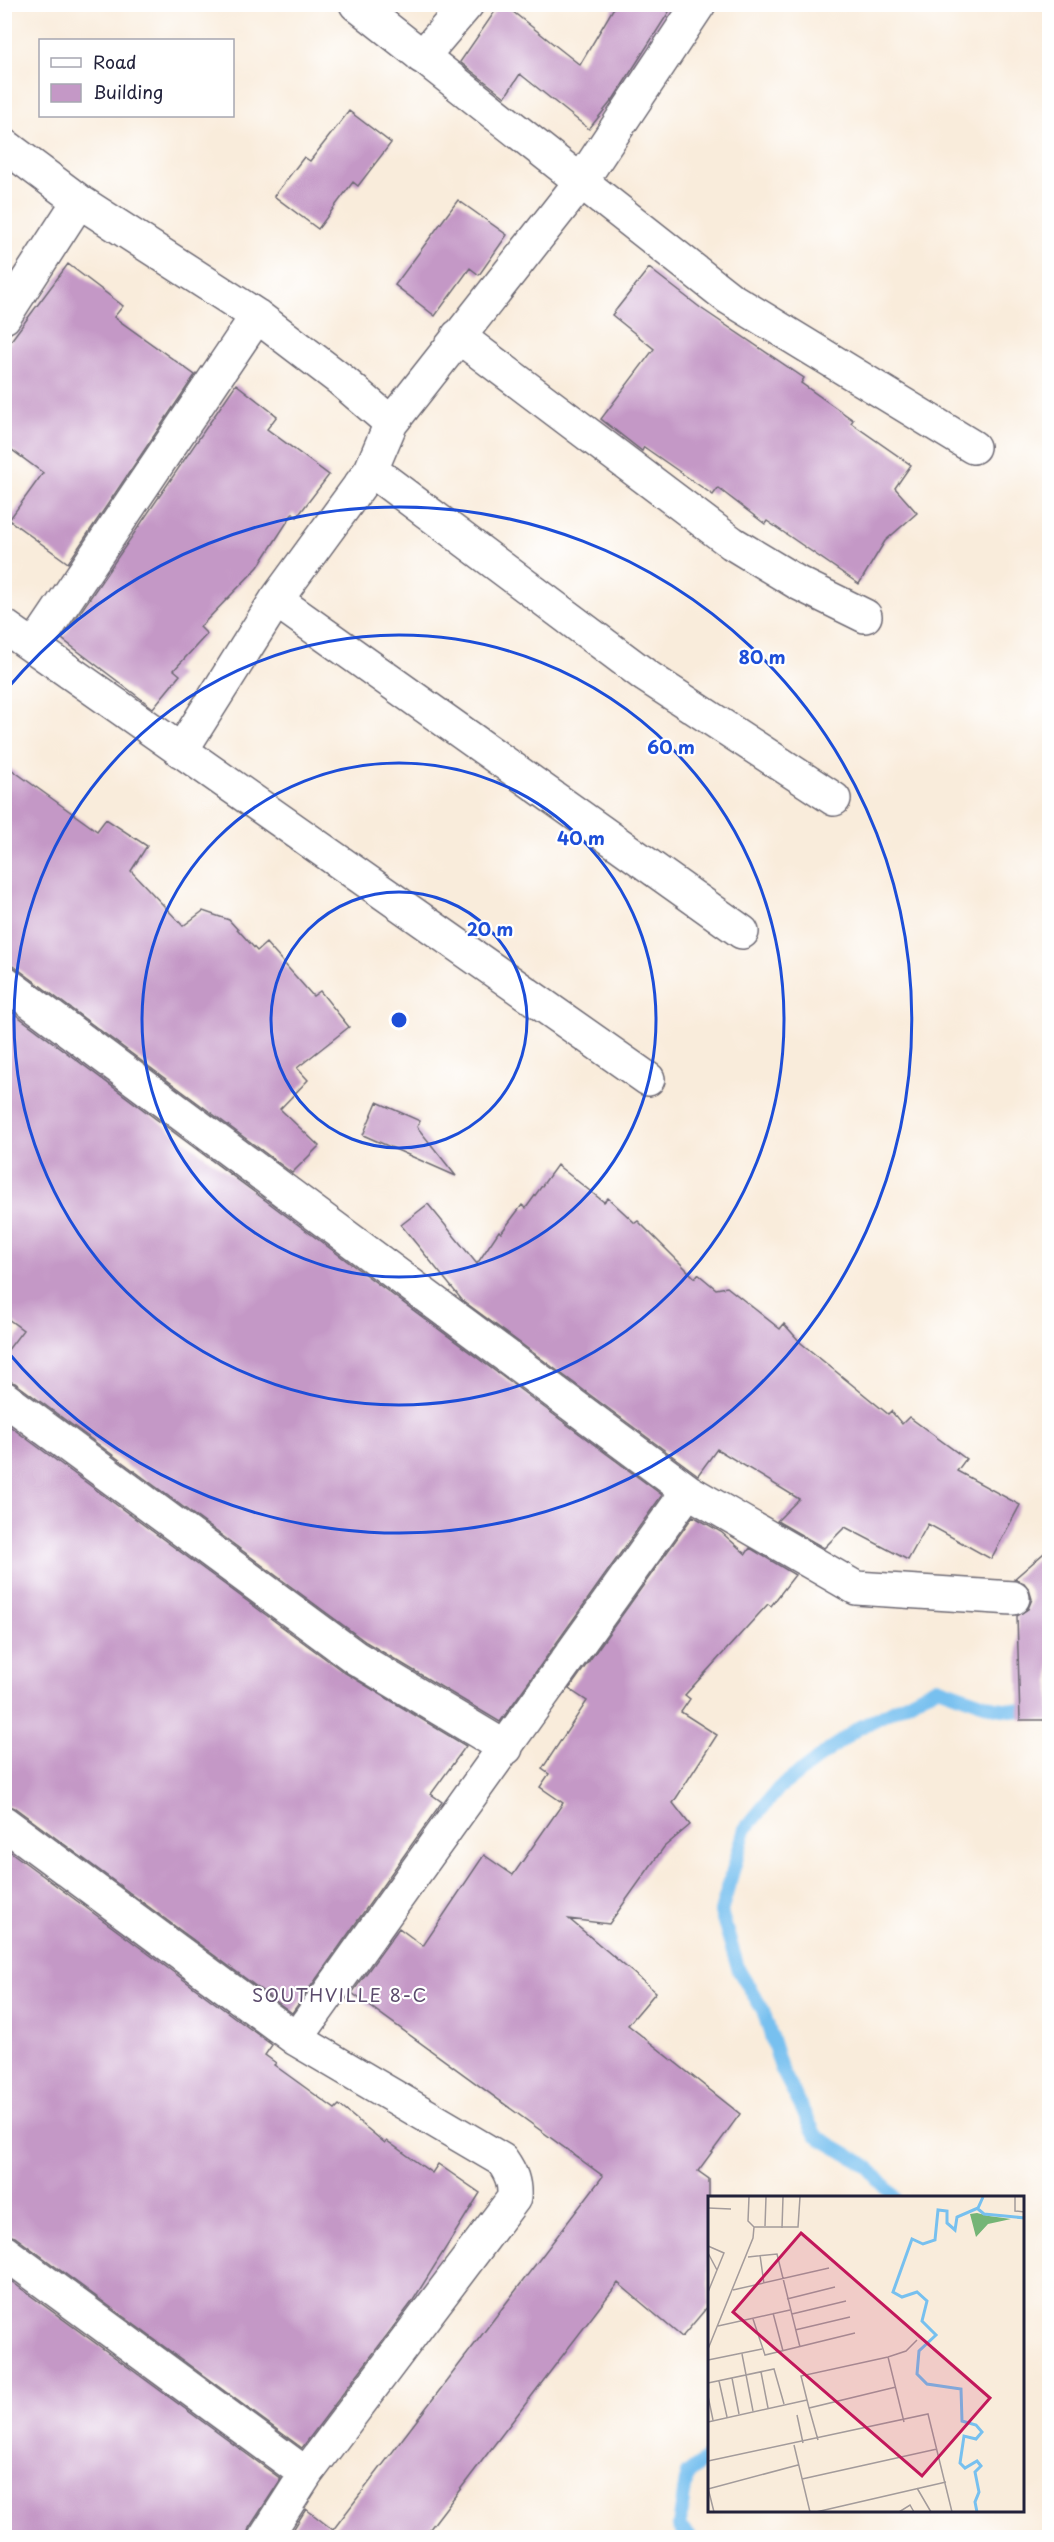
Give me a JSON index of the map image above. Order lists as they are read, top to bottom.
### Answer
{
  "districts": ["SOUTHVILLE 8-C"],
  "legend": ["Road", "Building"],
  "rings": [
    "80 m",
    "60 m",
    "40 m",
    "20 m"
  ]
}
